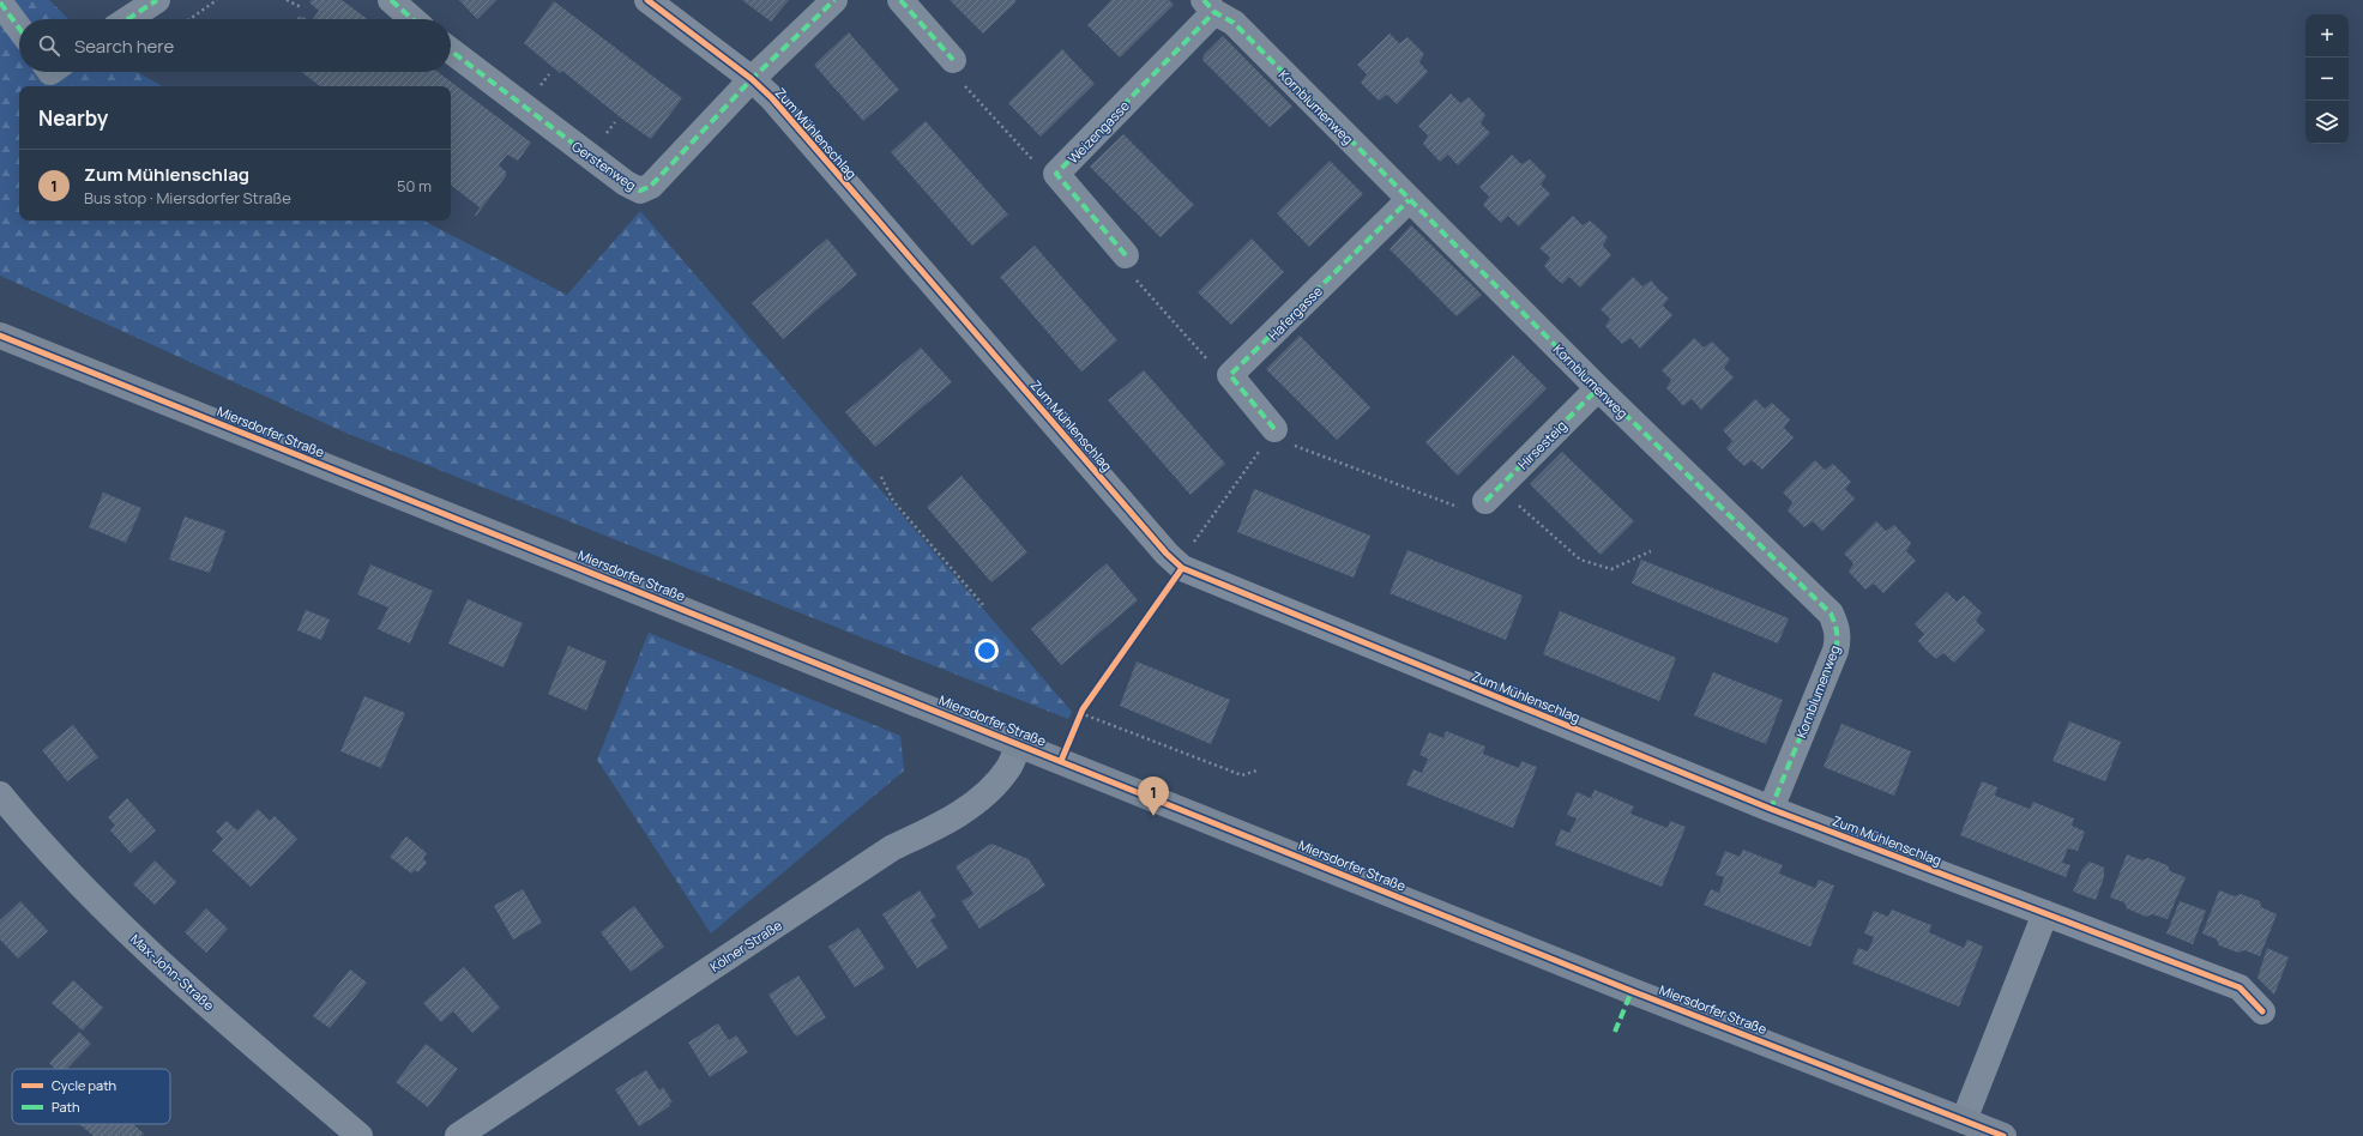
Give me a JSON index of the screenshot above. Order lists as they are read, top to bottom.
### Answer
{
  "streets": {
    "street": [
      "Kornblumenweg",
      "Weizengasse",
      "Zum Mühlenschlag",
      "Gerstenweg",
      "Hafergasse",
      "Miersdorfer Straße",
      "Hirsesteig",
      "Kölner Straße",
      "Max-John-Straße"
    ]
  },
  "crossings": [
    ["Kornblumenweg", "Weizengasse"],
    ["Kornblumenweg", "Zum Mühlenschlag"],
    ["Kornblumenweg", "Hafergasse"],
    ["Kornblumenweg", "Hirsesteig"],
    ["Zum Mühlenschlag", "Gerstenweg"],
    ["Miersdorfer Straße", "Kölner Straße"]
  ],
  "legend": ["Cycle path", "Path"],
  "page": {
    "map_buttons": ["+", "−"],
    "search": "Search here",
    "heading": "Nearby",
    "list": [
      {
        "mark": "1",
        "name": "Zum Mühlenschlag",
        "note": "Bus stop · Miersdorfer Straße",
        "value": "50 m"
      }
    ],
    "pins": "1"
  }
}
